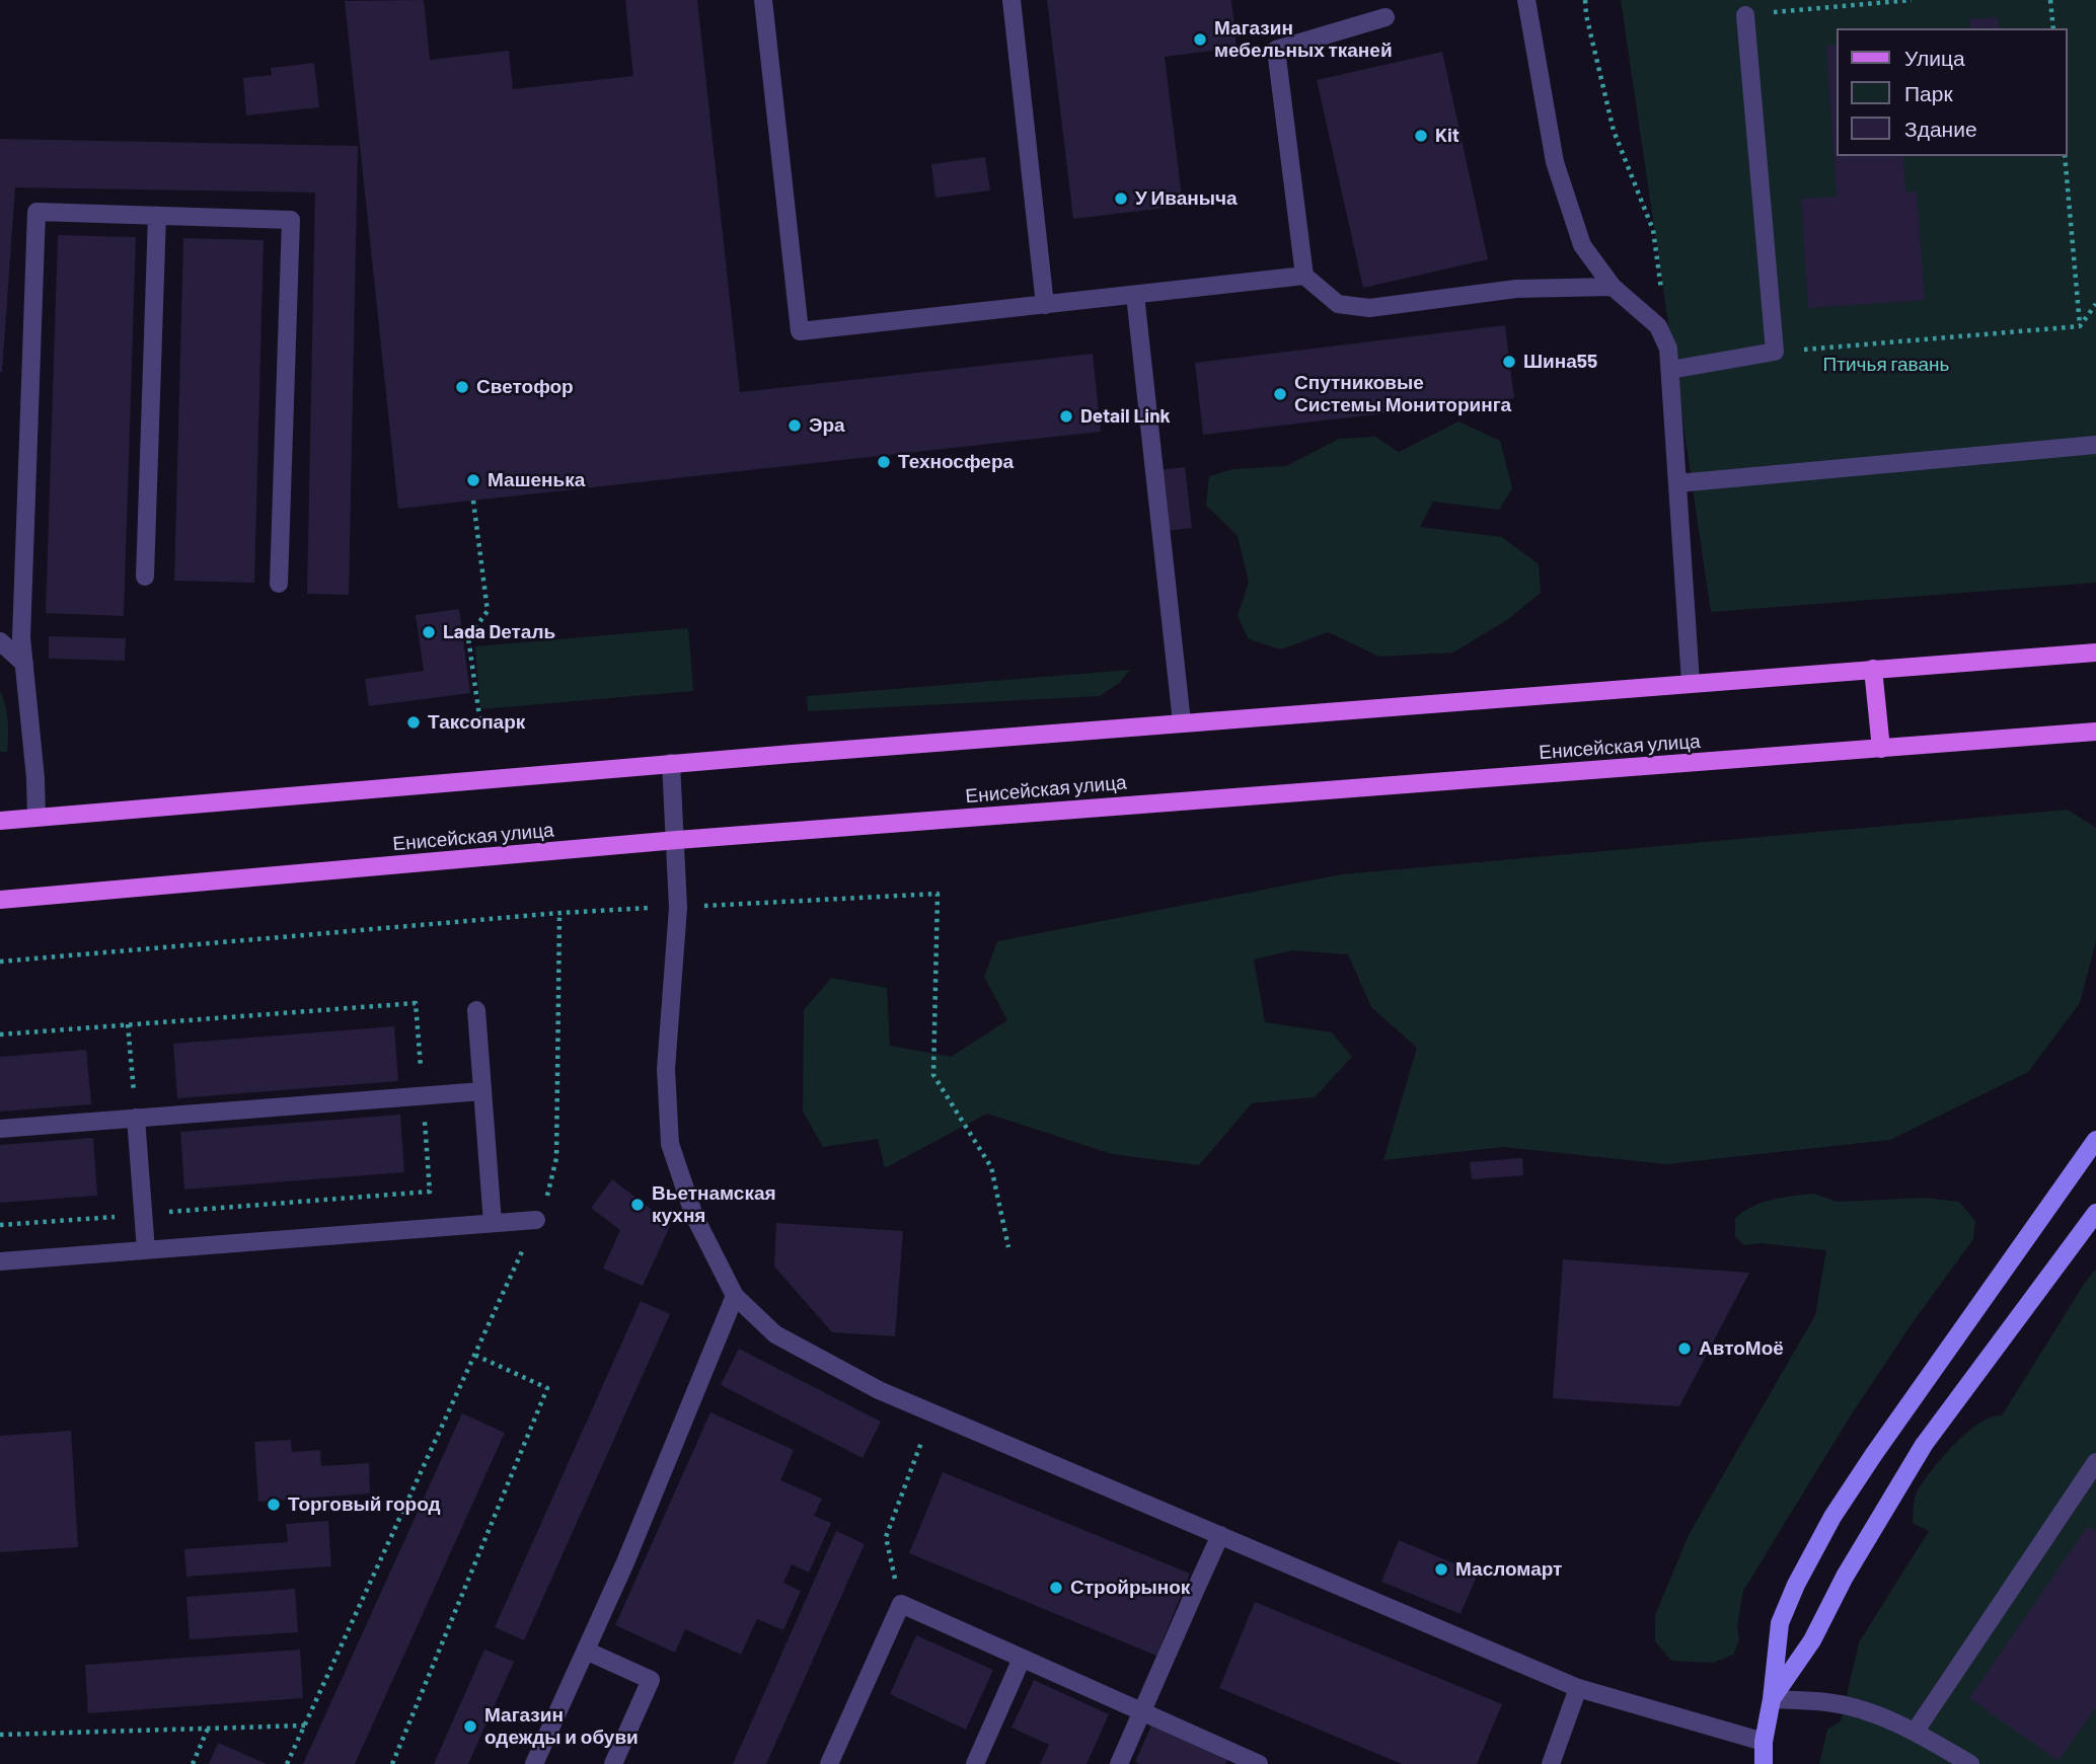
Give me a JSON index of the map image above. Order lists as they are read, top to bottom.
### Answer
{
  "streets": {
    "main road": ["Енисейская улица"]
  },
  "parks": ["Птичья гавань"],
  "places": [
    "Магазин мебельных тканей",
    "Kit",
    "У Иваныча",
    "Шина55",
    "Светофор",
    "Спутниковые Системы Мониторинга",
    "Detail Link",
    "Эра",
    "Техносфера",
    "Машенька",
    "Lada Dеталь",
    "Таксопарк",
    "Вьетнамская кухня",
    "АвтоМоё",
    "Торговый город",
    "Масломарт",
    "Стройрынок",
    "Магазин одежды и обуви"
  ],
  "legend": ["Улица", "Парк", "Здание"]
}
